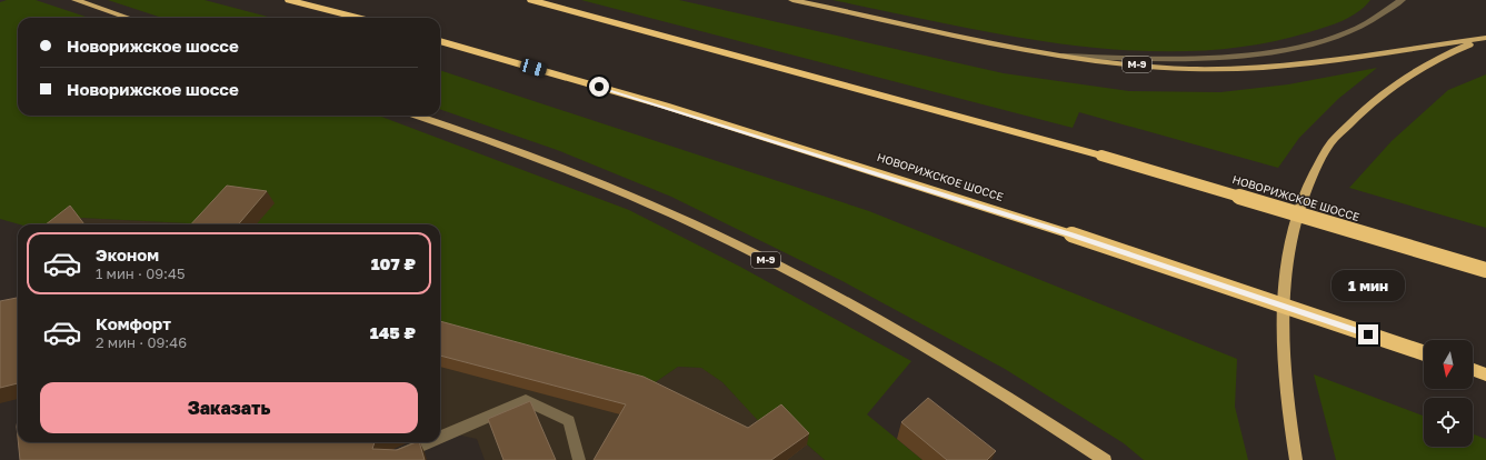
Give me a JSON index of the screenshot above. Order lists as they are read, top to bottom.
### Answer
{
  "streets": {
    "highway": ["НОВОРИЖСКОЕ ШОССЕ"],
    "main road": ["М-9"]
  },
  "north": "bottom",
  "page": {
    "banner": ["Новорижское шоссе", "Новорижское шоссе"],
    "list": [
      {
        "name": "Эконом",
        "note": "1 мин · 09:45",
        "value": "107 ₽"
      },
      {
        "name": "Комфорт",
        "note": "2 мин · 09:46",
        "value": "145 ₽"
      }
    ],
    "bubble": "1 мин",
    "buttons": "Заказать"
  }
}
